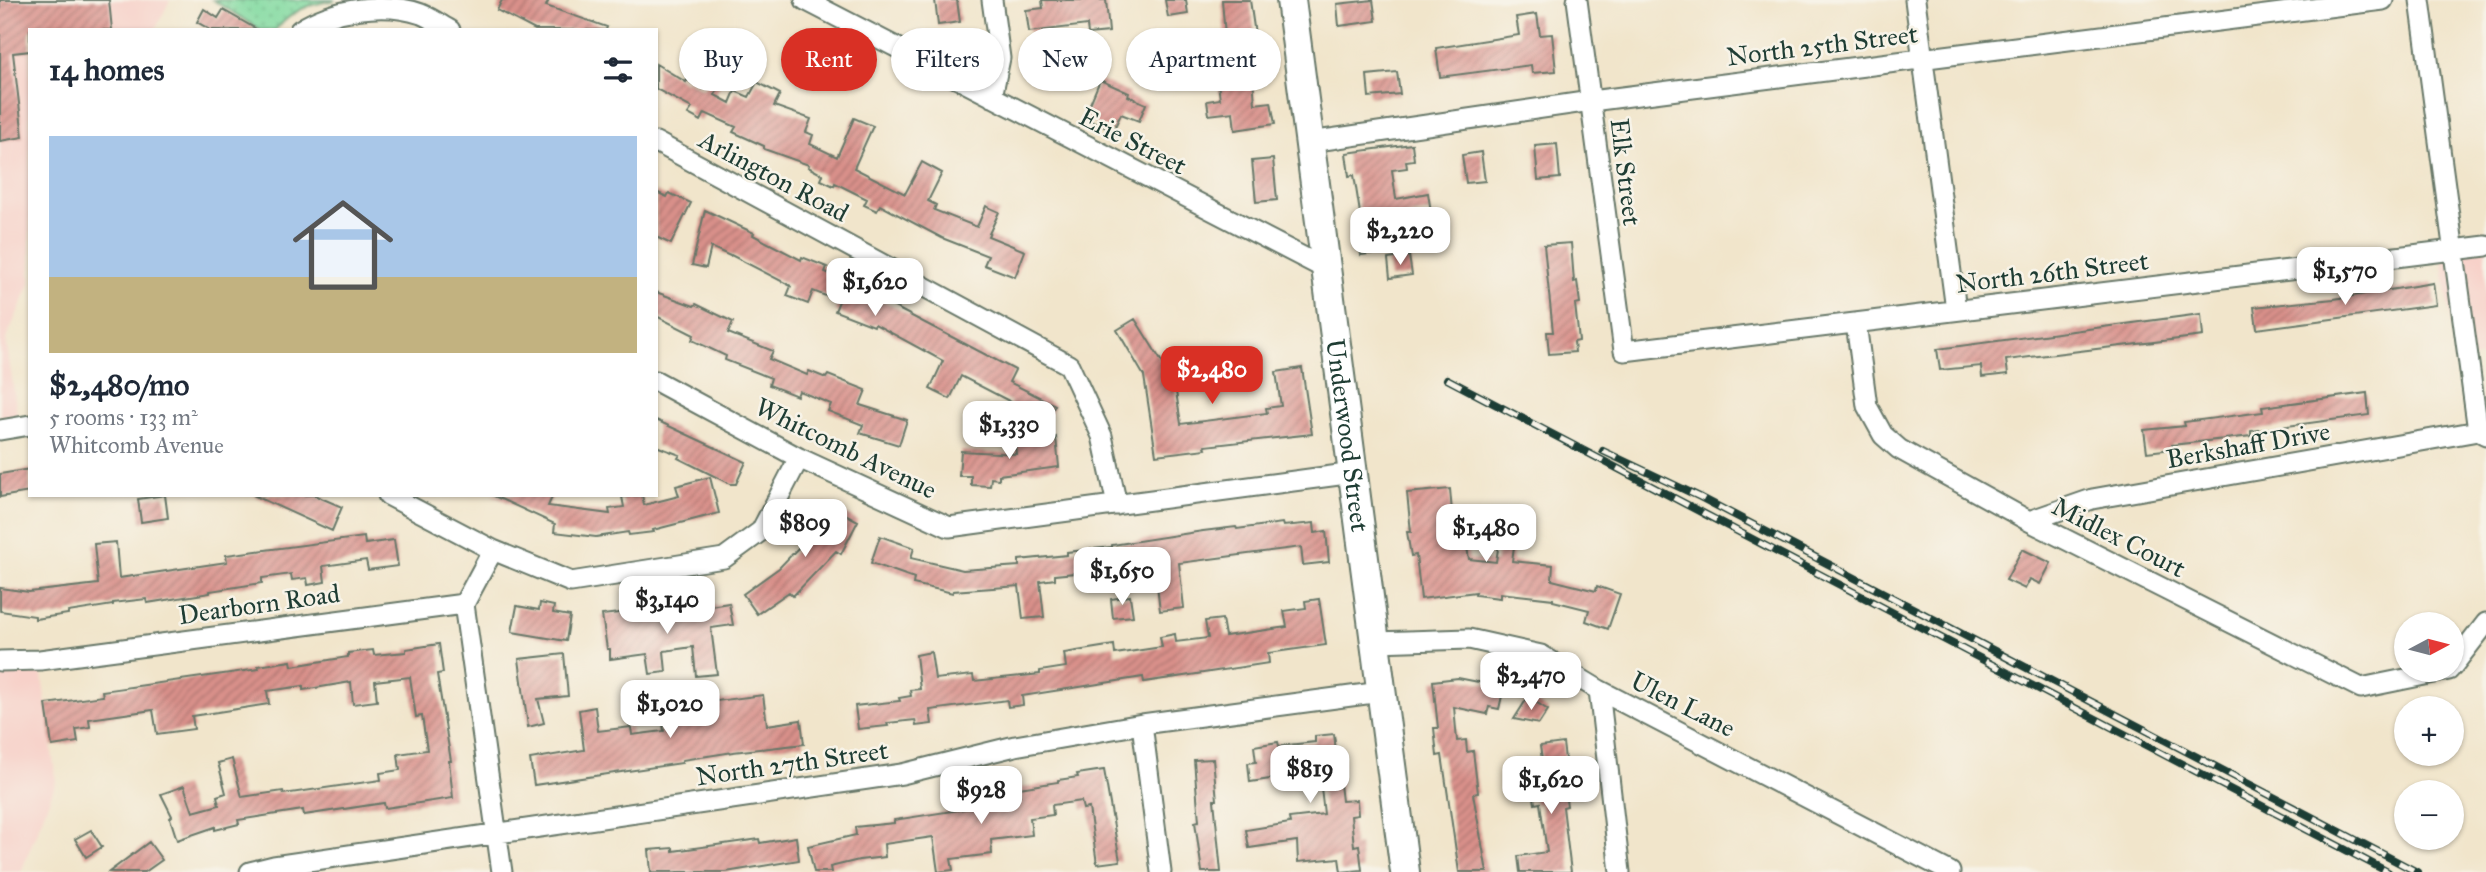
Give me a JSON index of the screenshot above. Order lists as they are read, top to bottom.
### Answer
{
  "streets": {
    "street": [
      "North 25th Street",
      "Erie Street",
      "Elk Street",
      "Arlington Road",
      "North 26th Street",
      "Underwood Street",
      "Berkshaff Drive",
      "Whitcomb Avenue",
      "Midlex Court",
      "Dearborn Road",
      "Ulen Lane",
      "North 27th Street"
    ]
  },
  "crossings": [
    ["North 25th Street", "Elk Street"],
    ["North 25th Street", "Underwood Street"],
    ["Erie Street", "Underwood Street"],
    ["Elk Street", "North 26th Street"],
    ["Arlington Road", "Whitcomb Avenue"],
    ["North 26th Street", "Midlex Court"],
    ["Underwood Street", "Whitcomb Avenue"],
    ["Underwood Street", "Ulen Lane"],
    ["Underwood Street", "North 27th Street"],
    ["Berkshaff Drive", "Midlex Court"]
  ],
  "north": "right",
  "page": {
    "chip": [
      "Buy",
      "Rent",
      "Filters",
      "New",
      "Apartment"
    ],
    "heading": "14 homes",
    "list": [
      {
        "name": "$2,480/mo",
        "note": "5 rooms · 133 m² · Whitcomb Avenue"
      }
    ],
    "price": [
      "$2,220",
      "$1,570",
      "$1,620",
      "$2,480",
      "$1,330",
      "$809",
      "$1,480",
      "$1,650",
      "$3,140",
      "$2,470",
      "$1,020",
      "$819",
      "$1,620",
      "$928"
    ],
    "map_buttons": ["+", "−"]
  }
}
